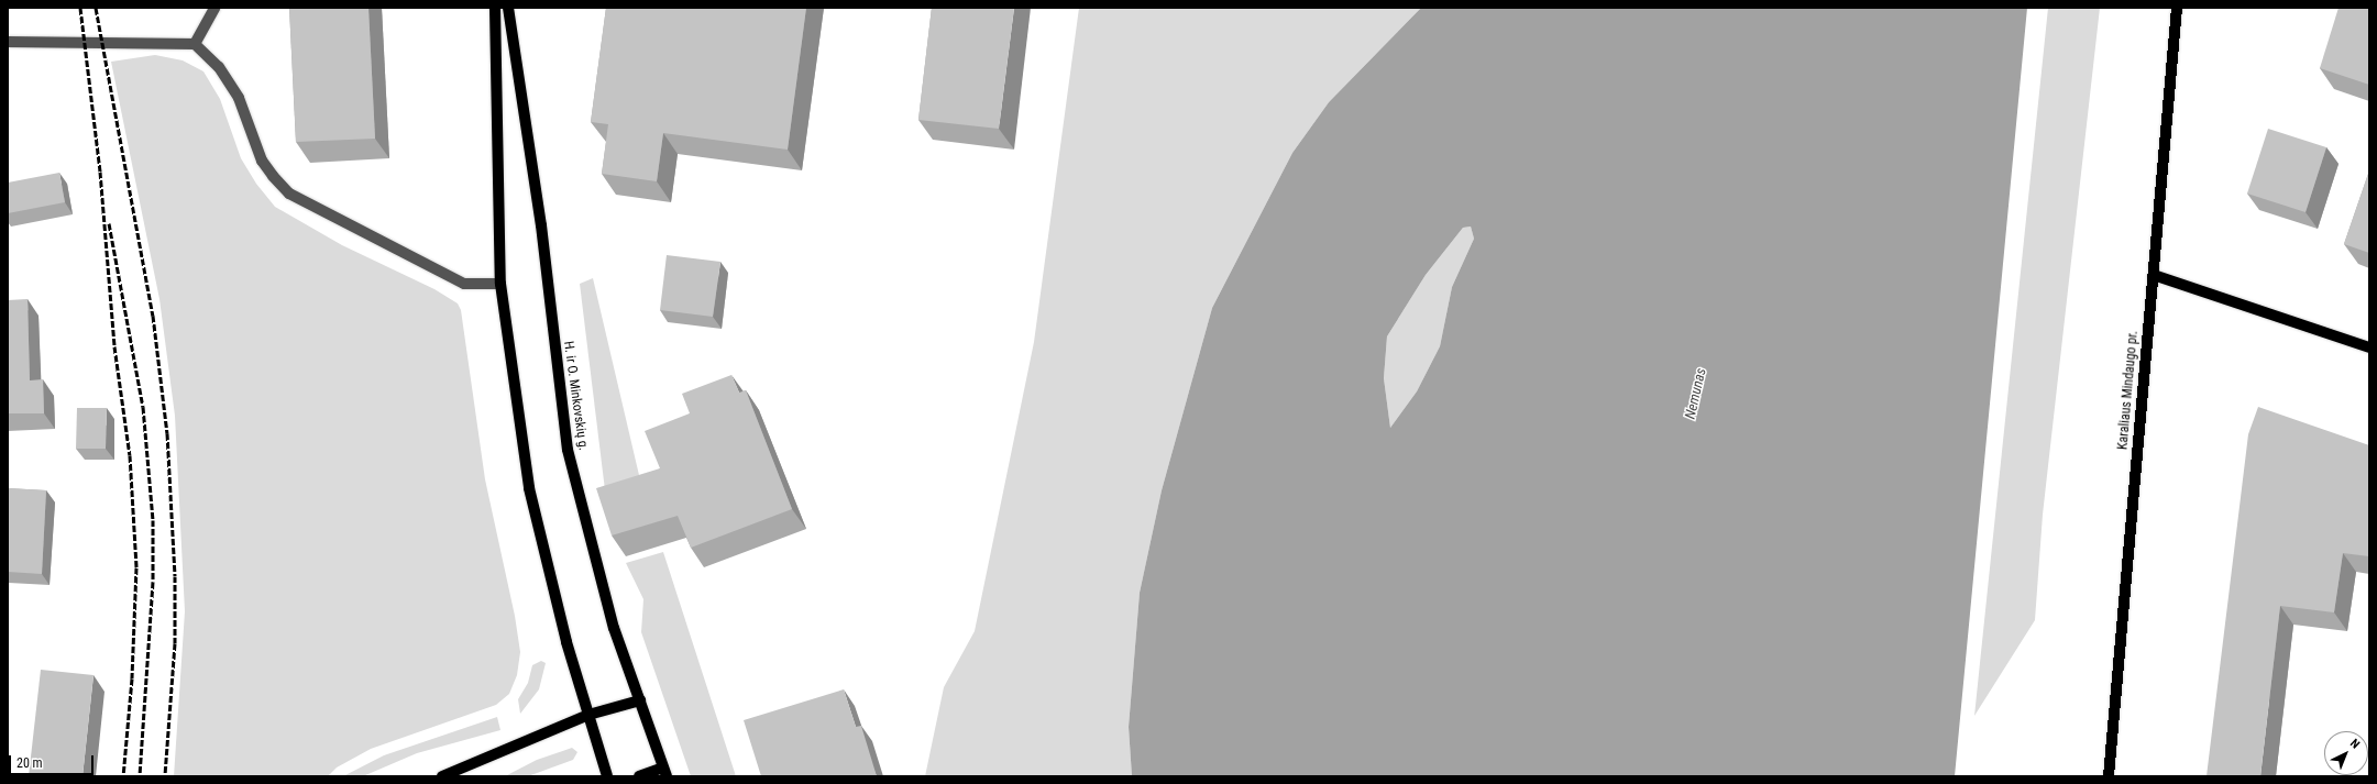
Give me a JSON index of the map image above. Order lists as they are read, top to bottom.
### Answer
{
  "streets": {
    "main road": ["Karaliaus Mindaugo pr.", "H. ir O. Minkovskių g."]
  },
  "water": ["Nemunas"],
  "scale_bar": "20 m",
  "north": "top right"
}
